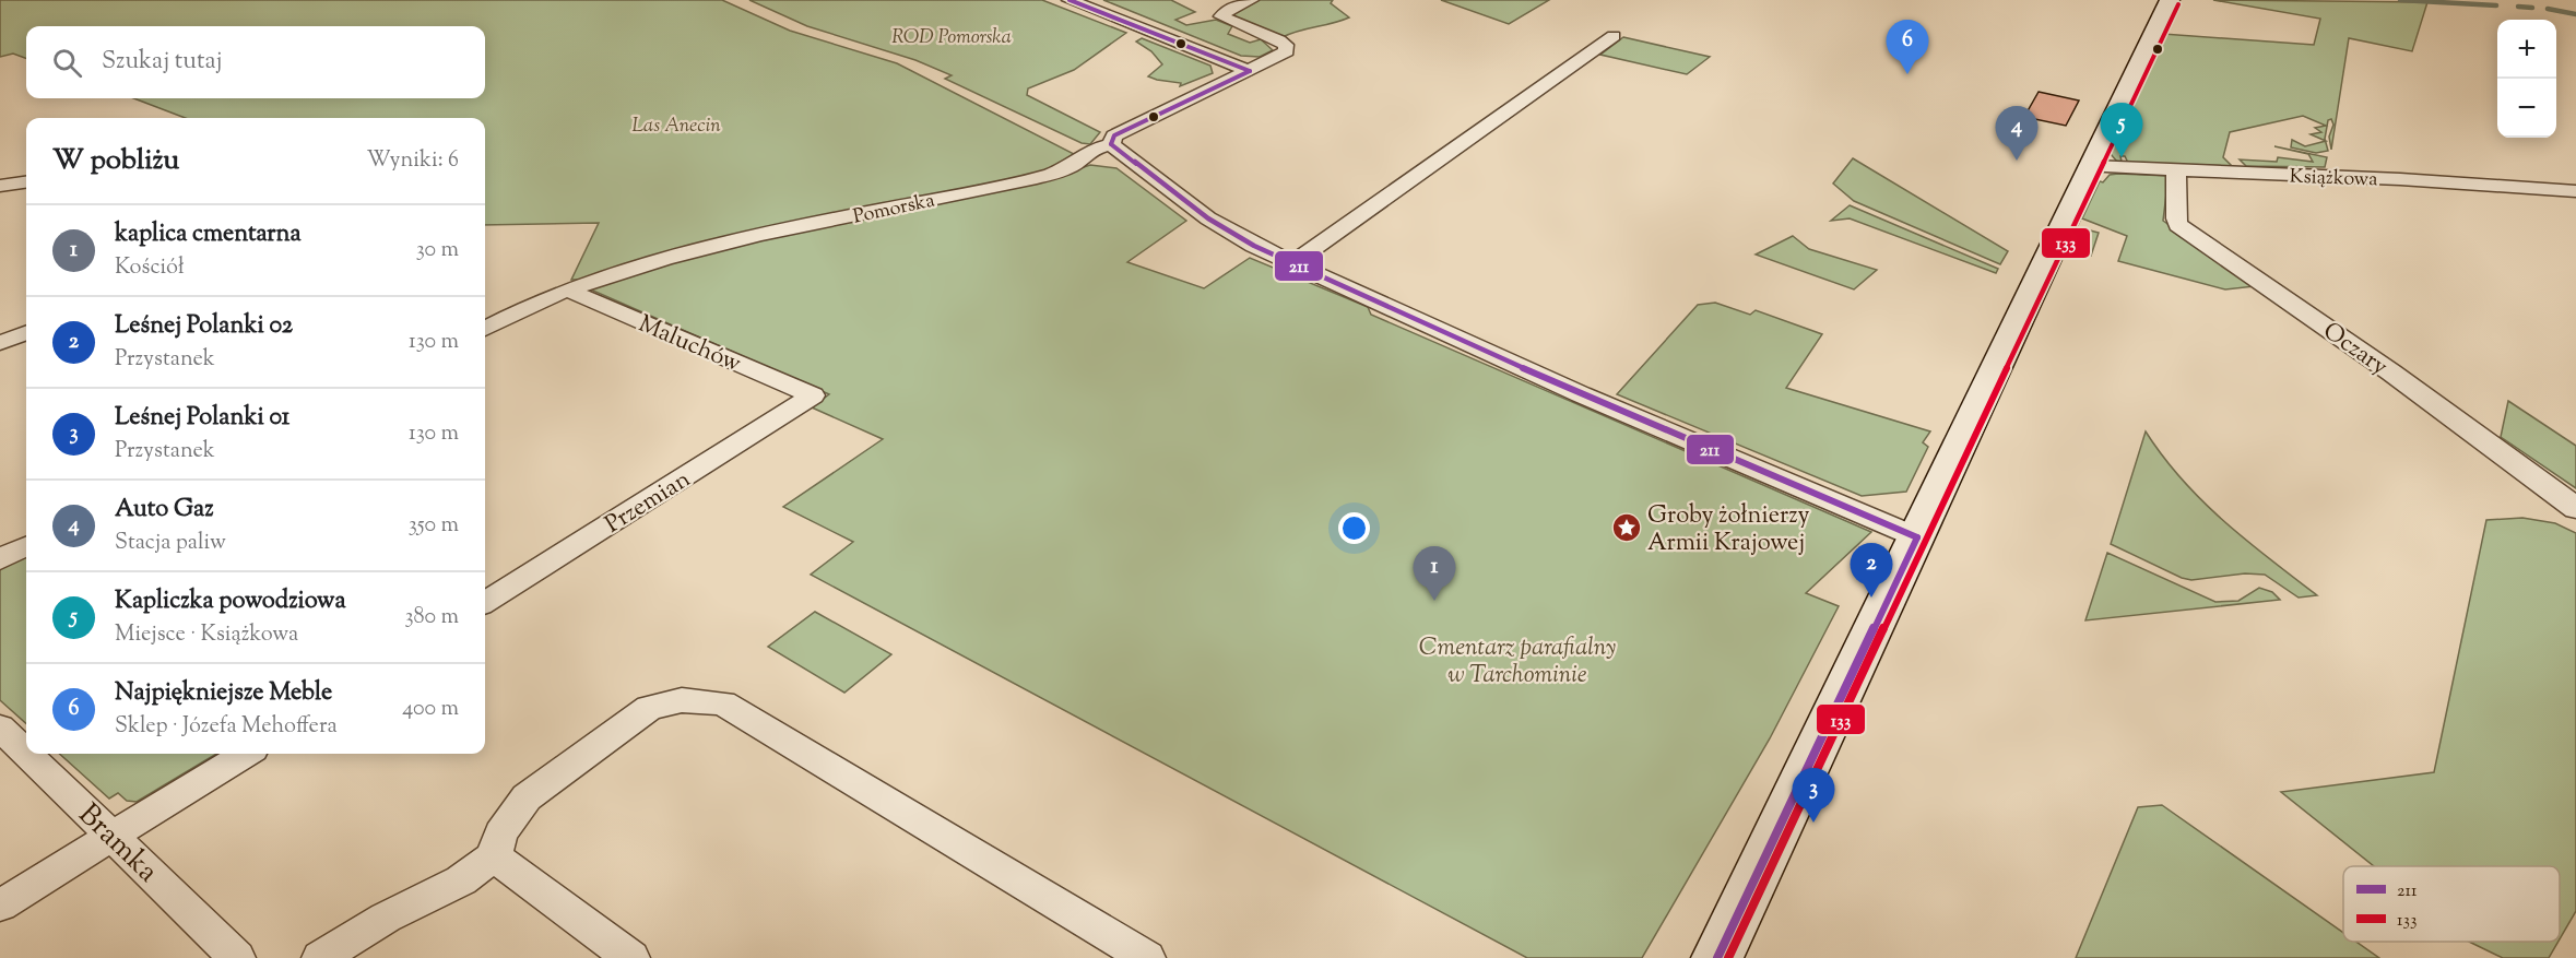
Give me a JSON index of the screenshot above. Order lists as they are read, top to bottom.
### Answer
{
  "streets": {
    "street": [
      "Książkowa",
      "Pomorska",
      "Maluchów",
      "Oczary",
      "Przemian",
      "Bramka"
    ]
  },
  "crossings": [
    ["Książkowa", "Oczary"],
    ["Pomorska", "Maluchów"],
    ["Maluchów", "Przemian"]
  ],
  "parks": ["ROD Pomorska", "Las Anecin", "Cmentarz parafialny w Tarchominie"],
  "places": {
    "place": ["Groby żołnierzy Armii Krajowej"]
  },
  "lines": ["transit line 211", "transit line 133"],
  "legend": ["211", "133"],
  "page": {
    "map_buttons": ["+", "−"],
    "pins": [
      "6",
      "5",
      "4",
      "2",
      "1",
      "3"
    ],
    "search": "Szukaj tutaj",
    "heading": ["W pobliżu", "Wyniki: 6"],
    "list": [
      {
        "mark": "1",
        "name": "kaplica cmentarna",
        "note": "Kościół",
        "value": "30 m"
      },
      {
        "mark": "2",
        "name": "Leśnej Polanki 02",
        "note": "Przystanek",
        "value": "130 m"
      },
      {
        "mark": "3",
        "name": "Leśnej Polanki 01",
        "note": "Przystanek",
        "value": "130 m"
      },
      {
        "mark": "4",
        "name": "Auto Gaz",
        "note": "Stacja paliw",
        "value": "350 m"
      },
      {
        "mark": "5",
        "name": "Kapliczka powodziowa",
        "note": "Miejsce · Książkowa",
        "value": "380 m"
      },
      {
        "mark": "6",
        "name": "Najpiękniejsze Meble",
        "note": "Sklep · Józefa Mehoffera",
        "value": "400 m"
      }
    ]
  }
}
